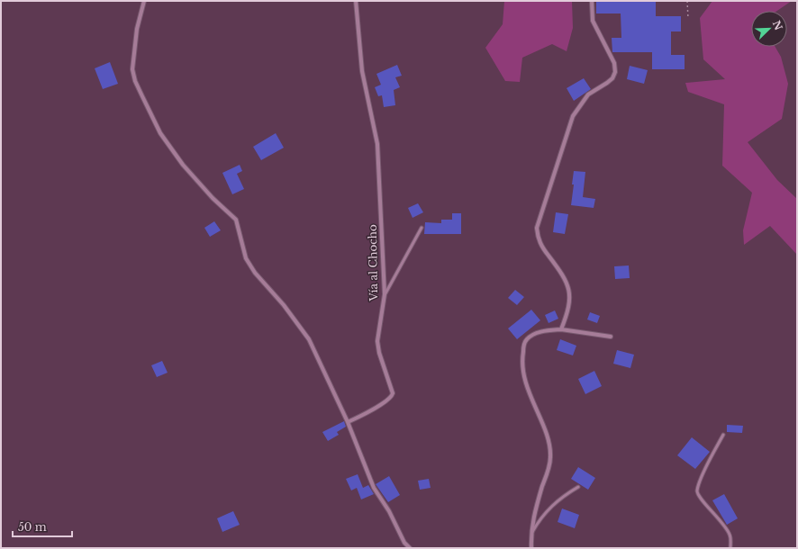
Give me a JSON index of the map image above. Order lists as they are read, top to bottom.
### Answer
{
  "streets": {
    "street": ["Vía al Chocho"]
  },
  "scale_bar": "50 m",
  "north": "top right"
}
